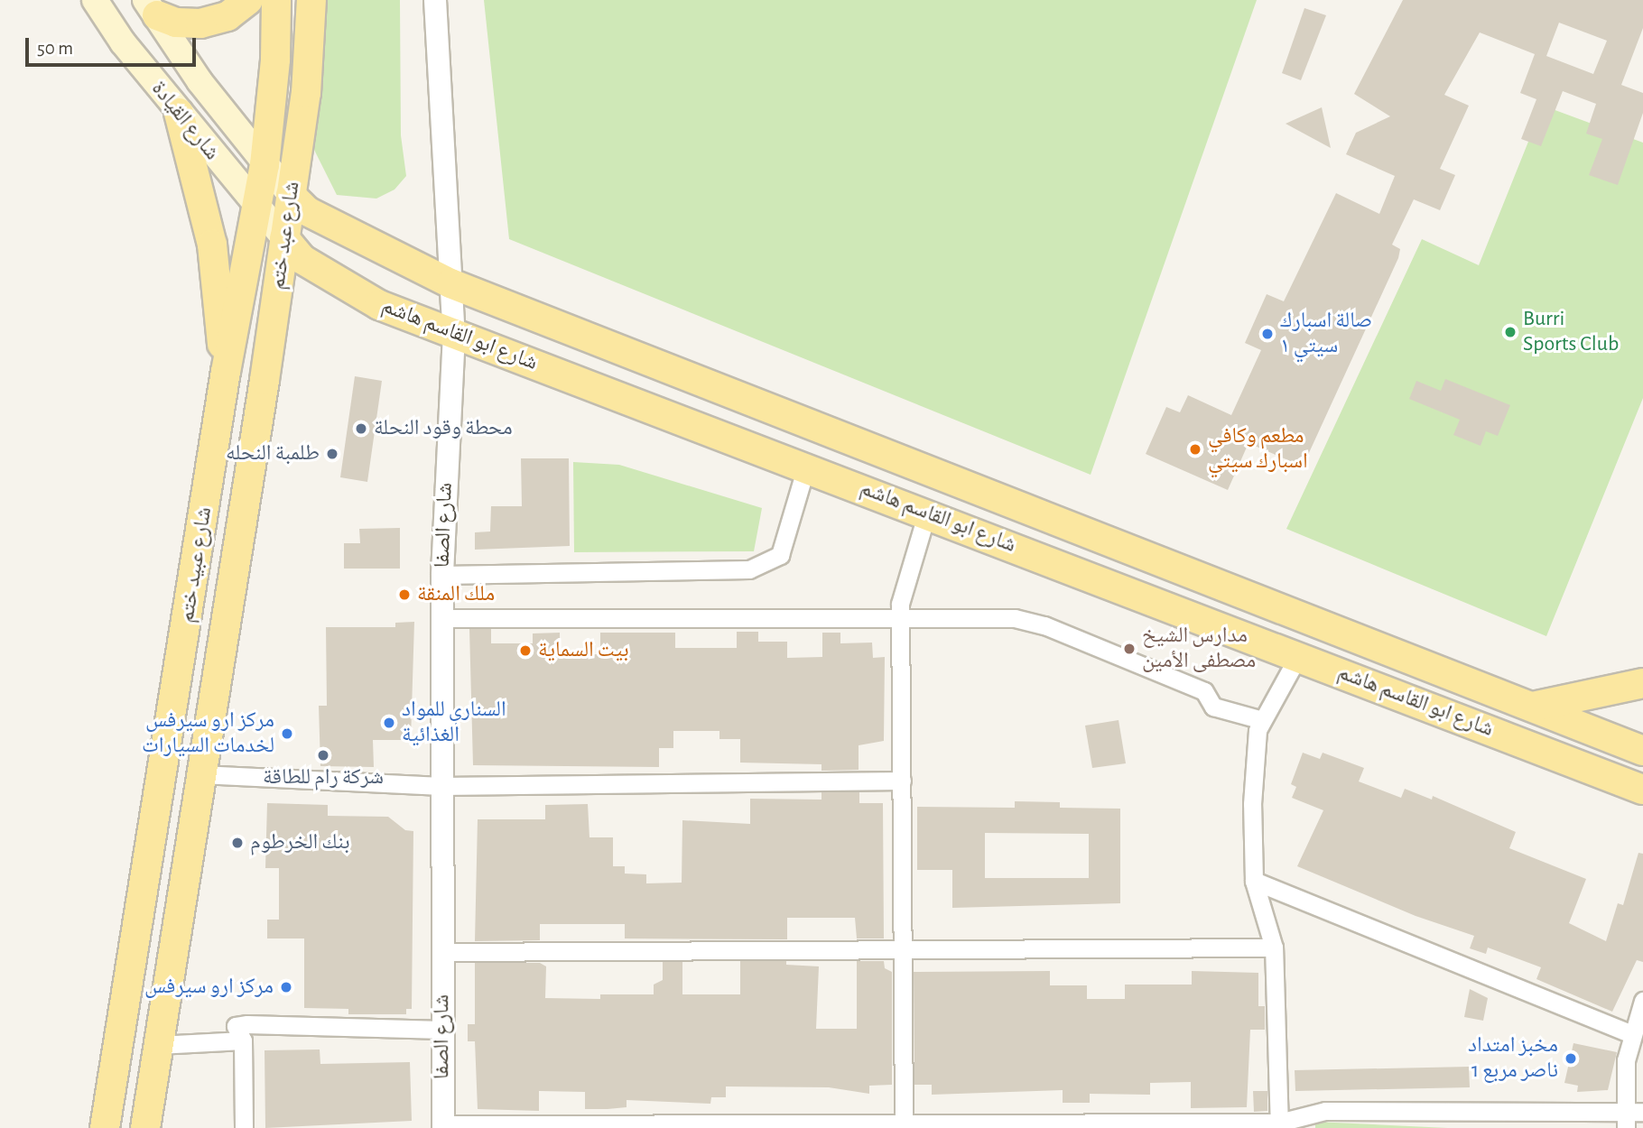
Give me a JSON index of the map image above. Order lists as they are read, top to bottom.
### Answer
{
  "streets": {
    "main road": [
      "شارع القيادة",
      "شارع عبد ختم",
      "شارع ابو القاسم هاشم",
      "شارع عبيد ختم"
    ],
    "street": ["شارع الصفا"]
  },
  "crossings": [
    ["شارع القيادة", "شارع ابو القاسم هاشم"],
    ["شارع القيادة", "شارع عبيد ختم"],
    ["شارع عبد ختم", "شارع ابو القاسم هاشم"],
    ["شارع عبد ختم", "شارع عبيد ختم"],
    ["شارع ابو القاسم هاشم", "شارع الصفا"],
    ["شارع ابو القاسم هاشم", "شارع عبيد ختم"]
  ],
  "places": [
    "Burri Sports Club",
    "صالة اسبارك سيتي ١",
    "محطة وقود النحلة",
    "مطعم وكافي اسبارك سيتي",
    "طلمبة النحله",
    "ملك المنقة",
    "مدارس الشيخ مصطفى الأمين",
    "بيت السماية",
    "السناري للمواد الغذائية",
    "مركز ارو سيرفس لخدمات السيارات",
    "شركة رام للطاقة",
    "بنك الخرطوم",
    "مركز ارو سيرفس",
    "مخبز امتداد ناصر مربع 1"
  ],
  "scale_bar": "50 m"
}
